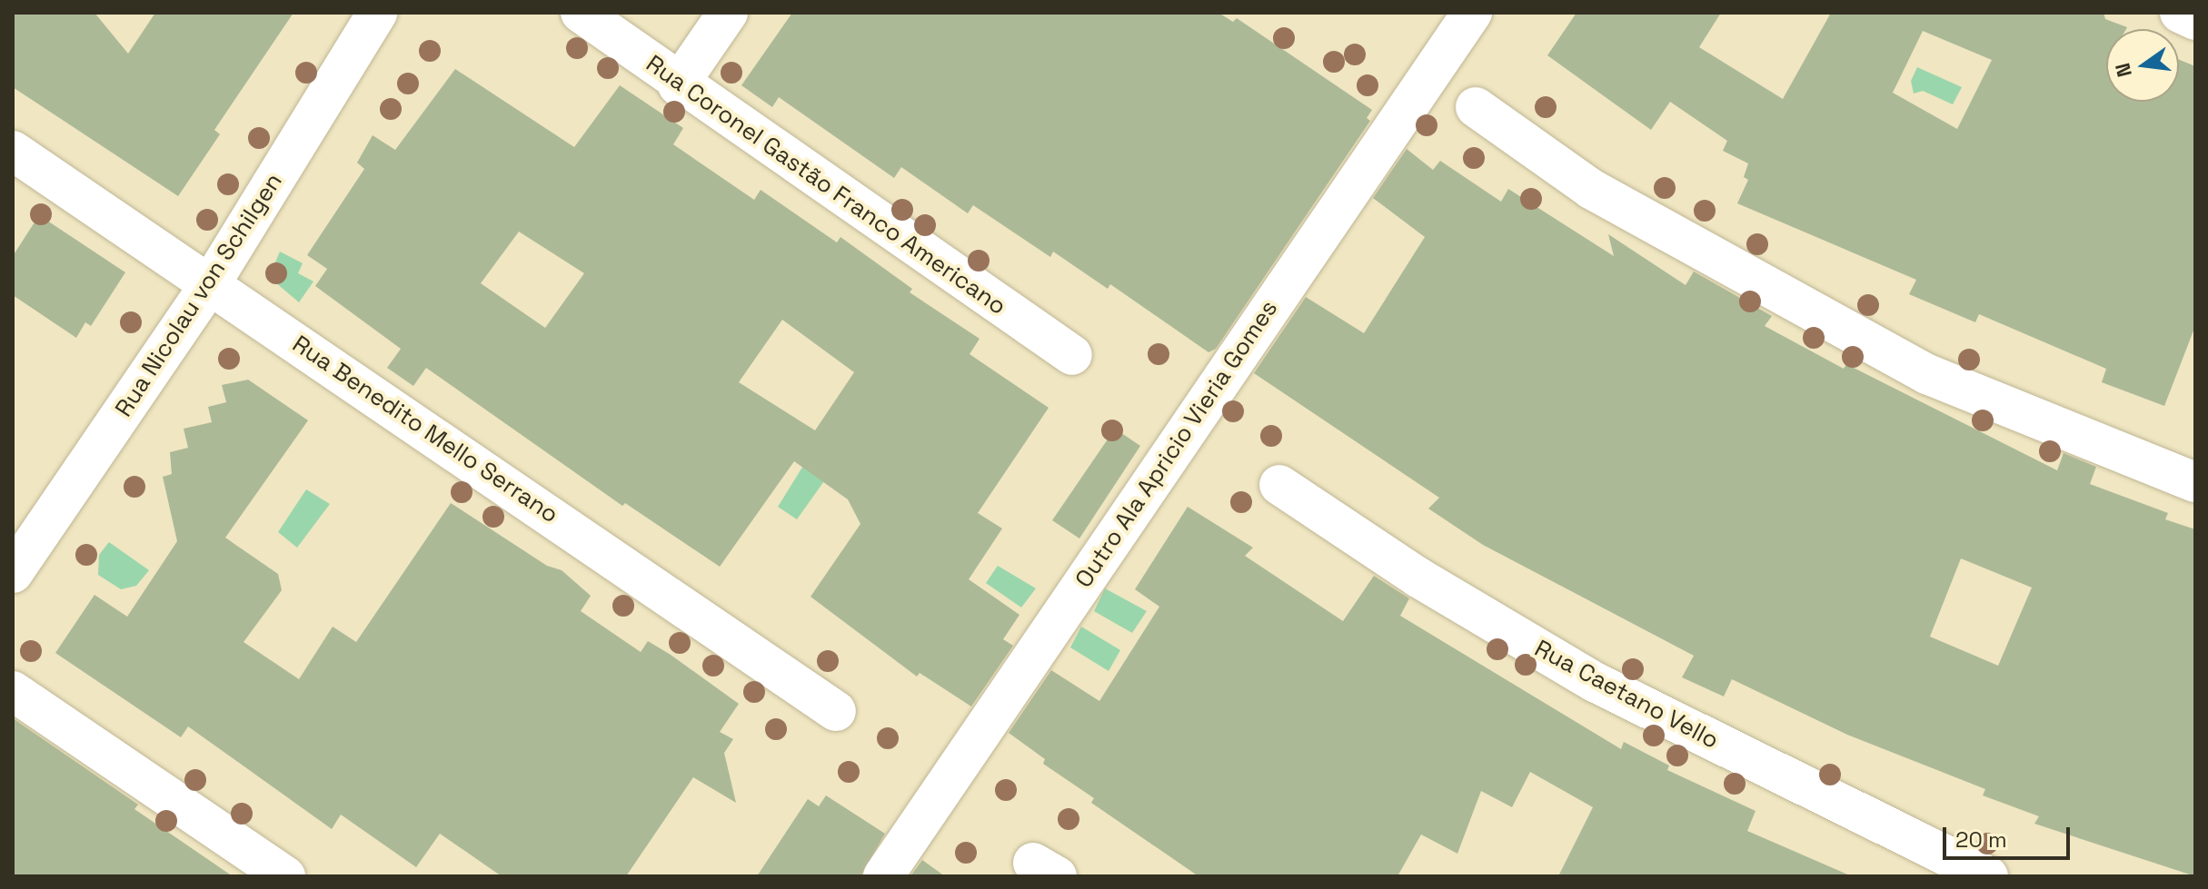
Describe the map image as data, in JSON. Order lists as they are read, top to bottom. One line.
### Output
{"streets":{"street":["Rua Coronel Gastão Franco Americano","Rua Nicolau von Schilgen","Rua Benedito Mello Serrano","Outro Ala Apricio Vieria Gomes","Rua Caetano Vello"]},"crossings":[["Rua Nicolau von Schilgen","Rua Benedito Mello Serrano"]],"scale_bar":"20 m","north":"left"}
